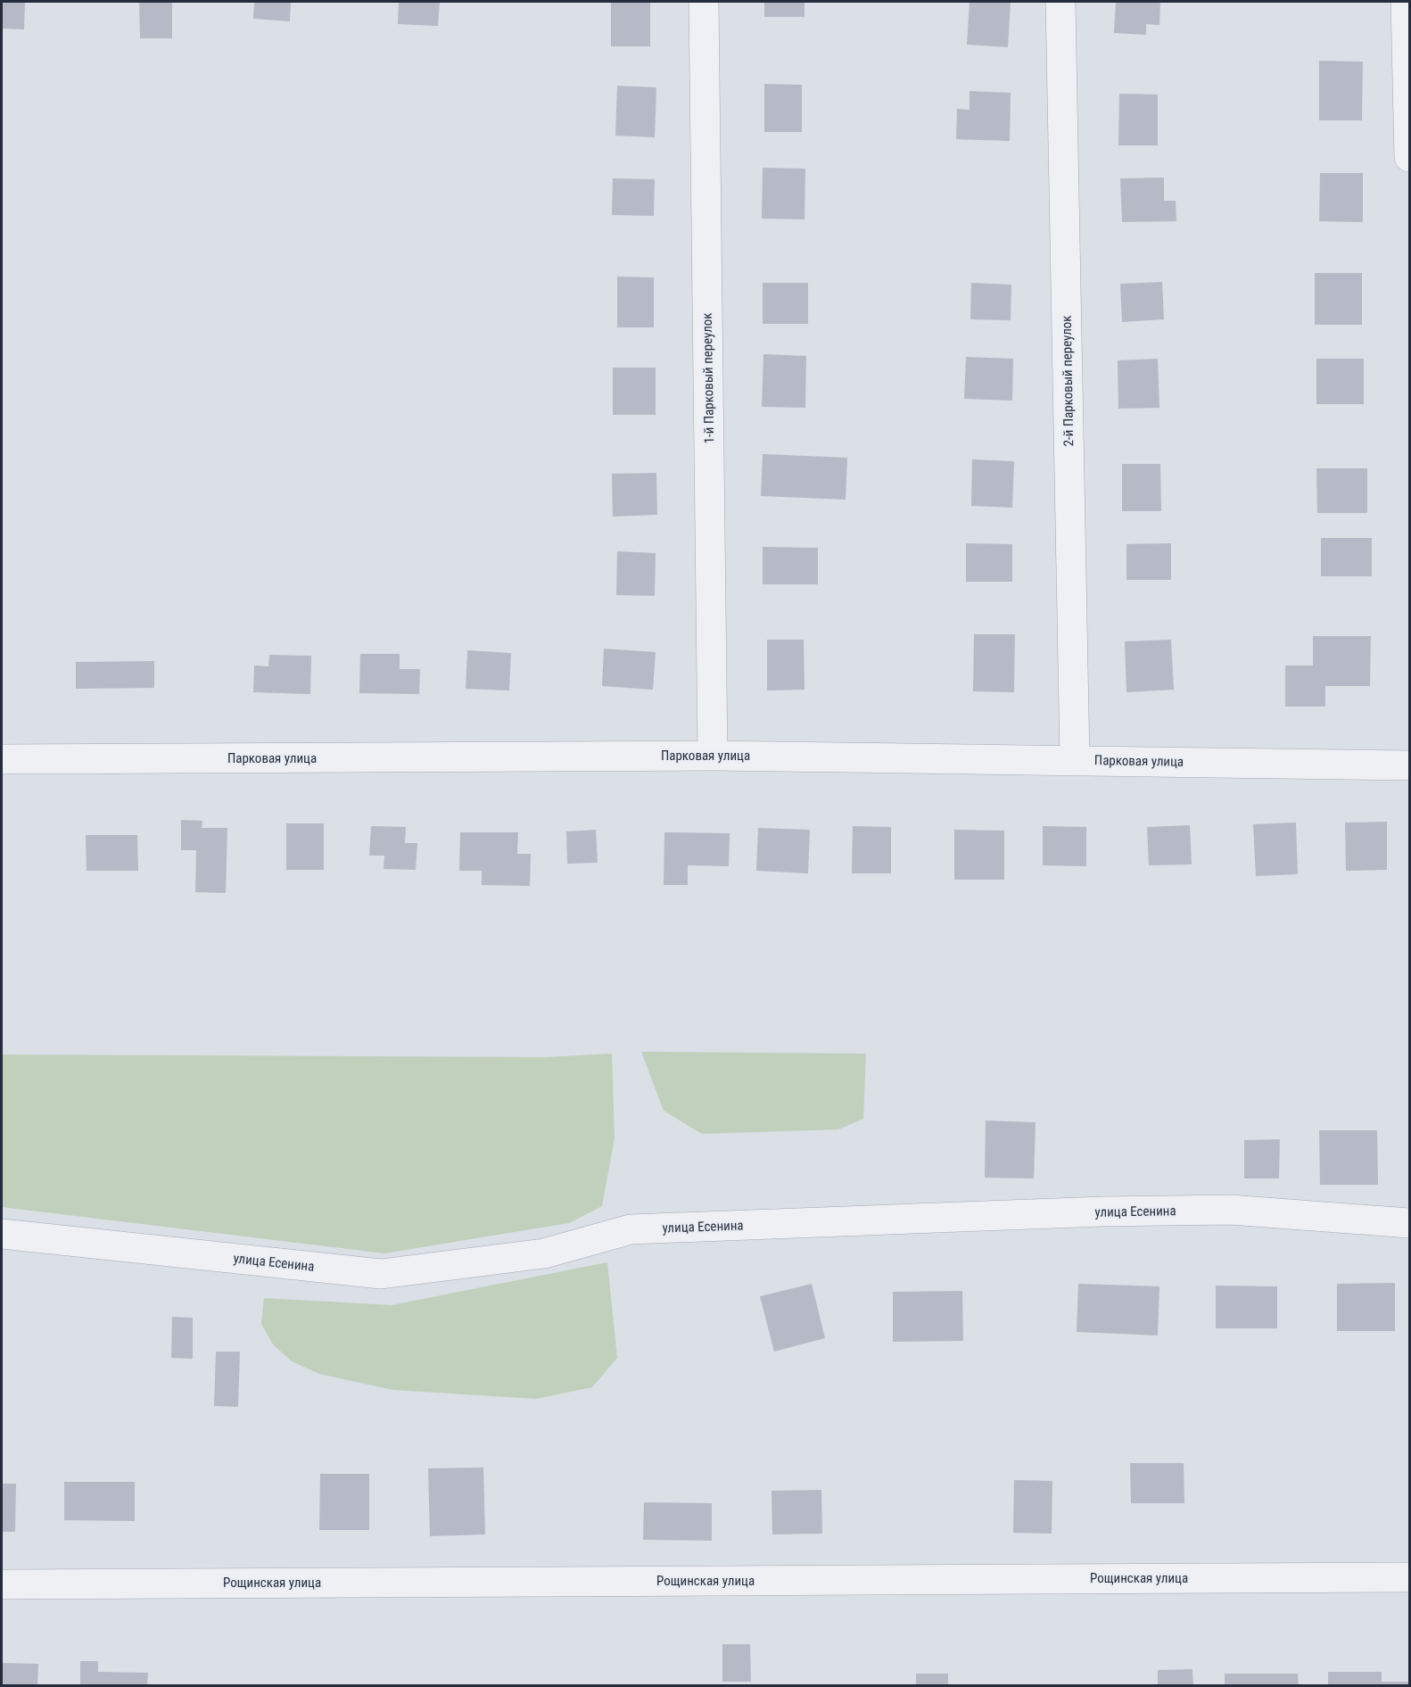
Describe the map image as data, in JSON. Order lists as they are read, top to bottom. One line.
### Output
{"streets":{"street":["1-й Парковый переулок","2-й Парковый переулок","Парковая улица","улица Есенина","Рощинская улица"]},"crossings":[["1-й Парковый переулок","Парковая улица"],["2-й Парковый переулок","Парковая улица"]]}
